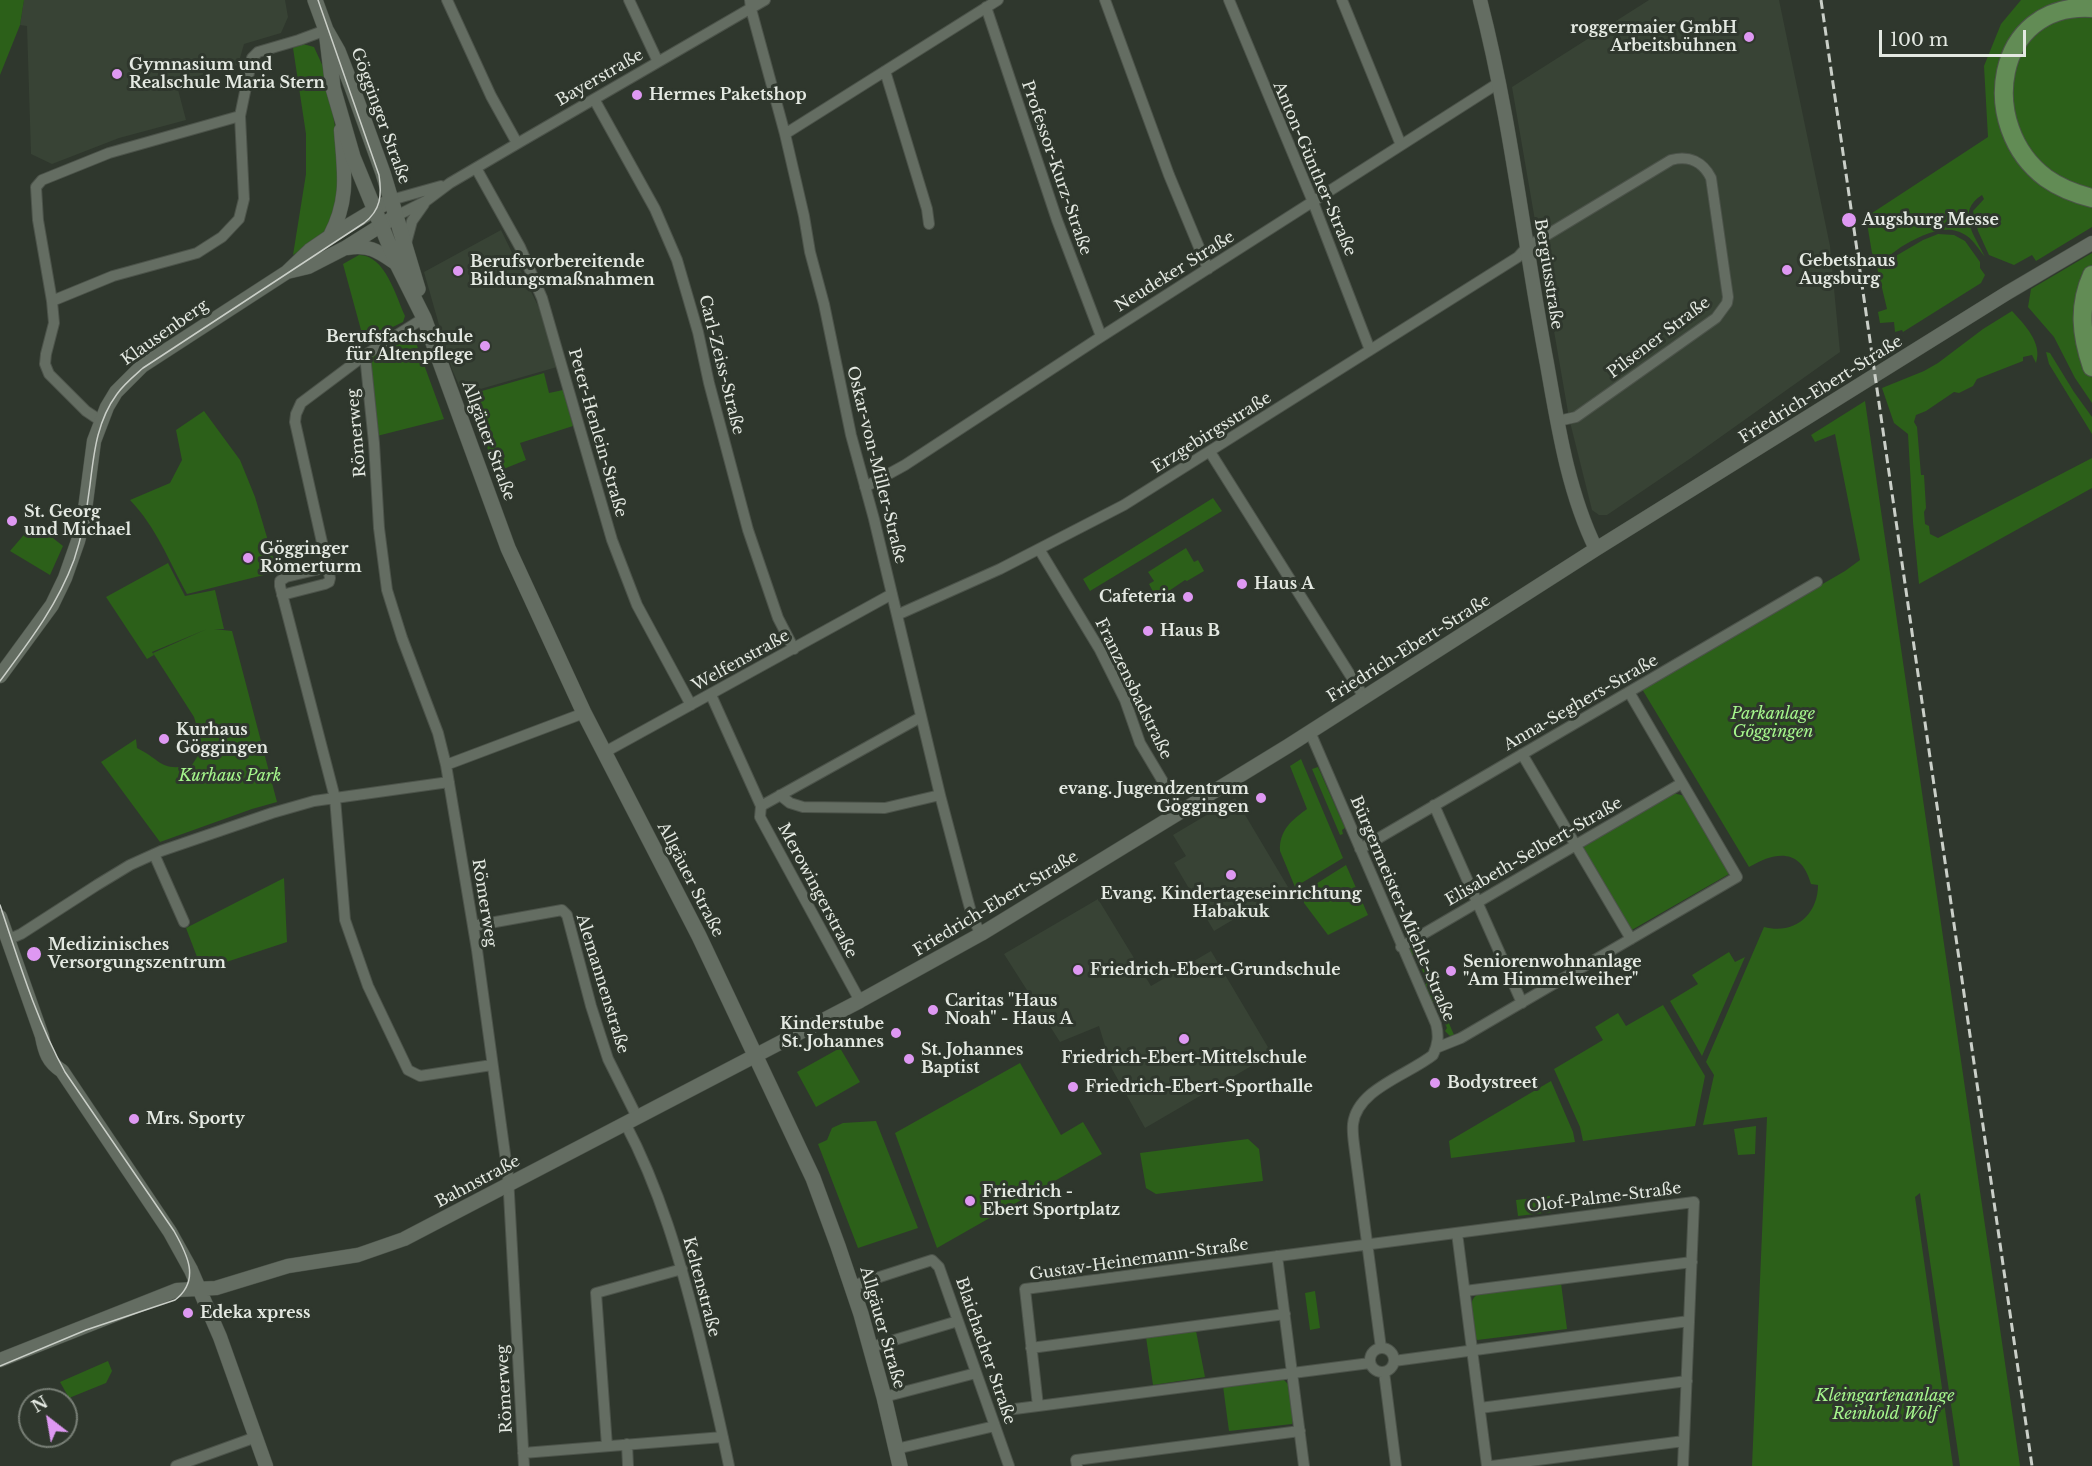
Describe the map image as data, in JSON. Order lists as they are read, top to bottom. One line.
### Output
{"streets":{"main road":["Gögginger Straße","Allgäuer Straße"],"street":["Bayerstraße","Professor-Kurz-Straße","Anton-Günther-Straße","Neudeker Straße","Bergiusstraße","Klausenberg","Pilsener Straße","Carl-Zeiss-Straße","Friedrich-Ebert-Straße","Römerweg","Peter-Henlein-Straße","Erzgebirgsstraße","Oskar-von-Miller-Straße","Welfenstraße","Franzensbadstraße","Anna-Seghers-Straße","Elisabeth-Selbert-Straße","Merowingerstraße","Bürgermeister-Miehle-Straße","Alemannenstraße","Bahnstraße","Olof-Palme-Straße","Gustav-Heinemann-Straße","Keltenstraße","Blaichacher Straße"]},"crossings":[["Bayerstraße","Gögginger Straße"],["Bayerstraße","Klausenberg"],["Bayerstraße","Carl-Zeiss-Straße"],["Bayerstraße","Peter-Henlein-Straße"],["Bayerstraße","Allgäuer Straße"],["Bayerstraße","Oskar-von-Miller-Straße"],["Gögginger Straße","Klausenberg"],["Gögginger Straße","Allgäuer Straße"],["Professor-Kurz-Straße","Neudeker Straße"],["Anton-Günther-Straße","Neudeker Straße"],["Anton-Günther-Straße","Erzgebirgsstraße"],["Neudeker Straße","Bergiusstraße"],["Neudeker Straße","Oskar-von-Miller-Straße"],["Bergiusstraße","Pilsener Straße"],["Bergiusstraße","Friedrich-Ebert-Straße"],["Bergiusstraße","Erzgebirgsstraße"],["Klausenberg","Allgäuer Straße"],["Pilsener Straße","Erzgebirgsstraße"],["Carl-Zeiss-Straße","Welfenstraße"],["Friedrich-Ebert-Straße","Allgäuer Straße"],["Friedrich-Ebert-Straße","Oskar-von-Miller-Straße"],["Friedrich-Ebert-Straße","Franzensbadstraße"],["Friedrich-Ebert-Straße","Merowingerstraße"],["Friedrich-Ebert-Straße","Bürgermeister-Miehle-Straße"],["Friedrich-Ebert-Straße","Bahnstraße"],["Römerweg","Alemannenstraße"],["Römerweg","Bahnstraße"],["Peter-Henlein-Straße","Welfenstraße"],["Erzgebirgsstraße","Oskar-von-Miller-Straße"],["Erzgebirgsstraße","Franzensbadstraße"],["Allgäuer Straße","Welfenstraße"],["Allgäuer Straße","Bahnstraße"],["Allgäuer Straße","Blaichacher Straße"],["Oskar-von-Miller-Straße","Welfenstraße"],["Welfenstraße","Merowingerstraße"],["Anna-Seghers-Straße","Bürgermeister-Miehle-Straße"],["Elisabeth-Selbert-Straße","Bürgermeister-Miehle-Straße"],["Bürgermeister-Miehle-Straße","Olof-Palme-Straße"],["Bürgermeister-Miehle-Straße","Gustav-Heinemann-Straße"],["Alemannenstraße","Bahnstraße"],["Alemannenstraße","Keltenstraße"],["Bahnstraße","Keltenstraße"],["Olof-Palme-Straße","Gustav-Heinemann-Straße"]],"parks":["Parkanlage Göggingen","Kurhaus Park","Kleingartenanlage Reinhold Wolf"],"places":["roggermaier GmbH Arbeitsbühnen","Gymnasium und Realschule Maria Stern","Hermes Paketshop","Augsburg Messe","Gebetshaus Augsburg","Berufsvorbereitende Bildungsmaßnahmen","Berufsfachschule für Altenpflege","St. Georg und Michael","Gögginger Römerturm","Haus A","Cafeteria","Haus B","Kurhaus Göggingen","evang. Jugendzentrum Göggingen","Evang. Kindertageseinrichtung Habakuk","Medizinisches Versorgungszentrum","Friedrich-Ebert-Grundschule","Seniorenwohnanlage \"Am Himmelweiher\"","Caritas \"Haus Noah\" - Haus A","Kinderstube St. Johannes","Friedrich-Ebert-Mittelschule","St. Johannes Baptist","Bodystreet","Friedrich-Ebert-Sporthalle","Mrs. Sporty","Friedrich - Ebert Sportplatz","Edeka xpress"],"scale_bar":"100 m","north":"top left"}
